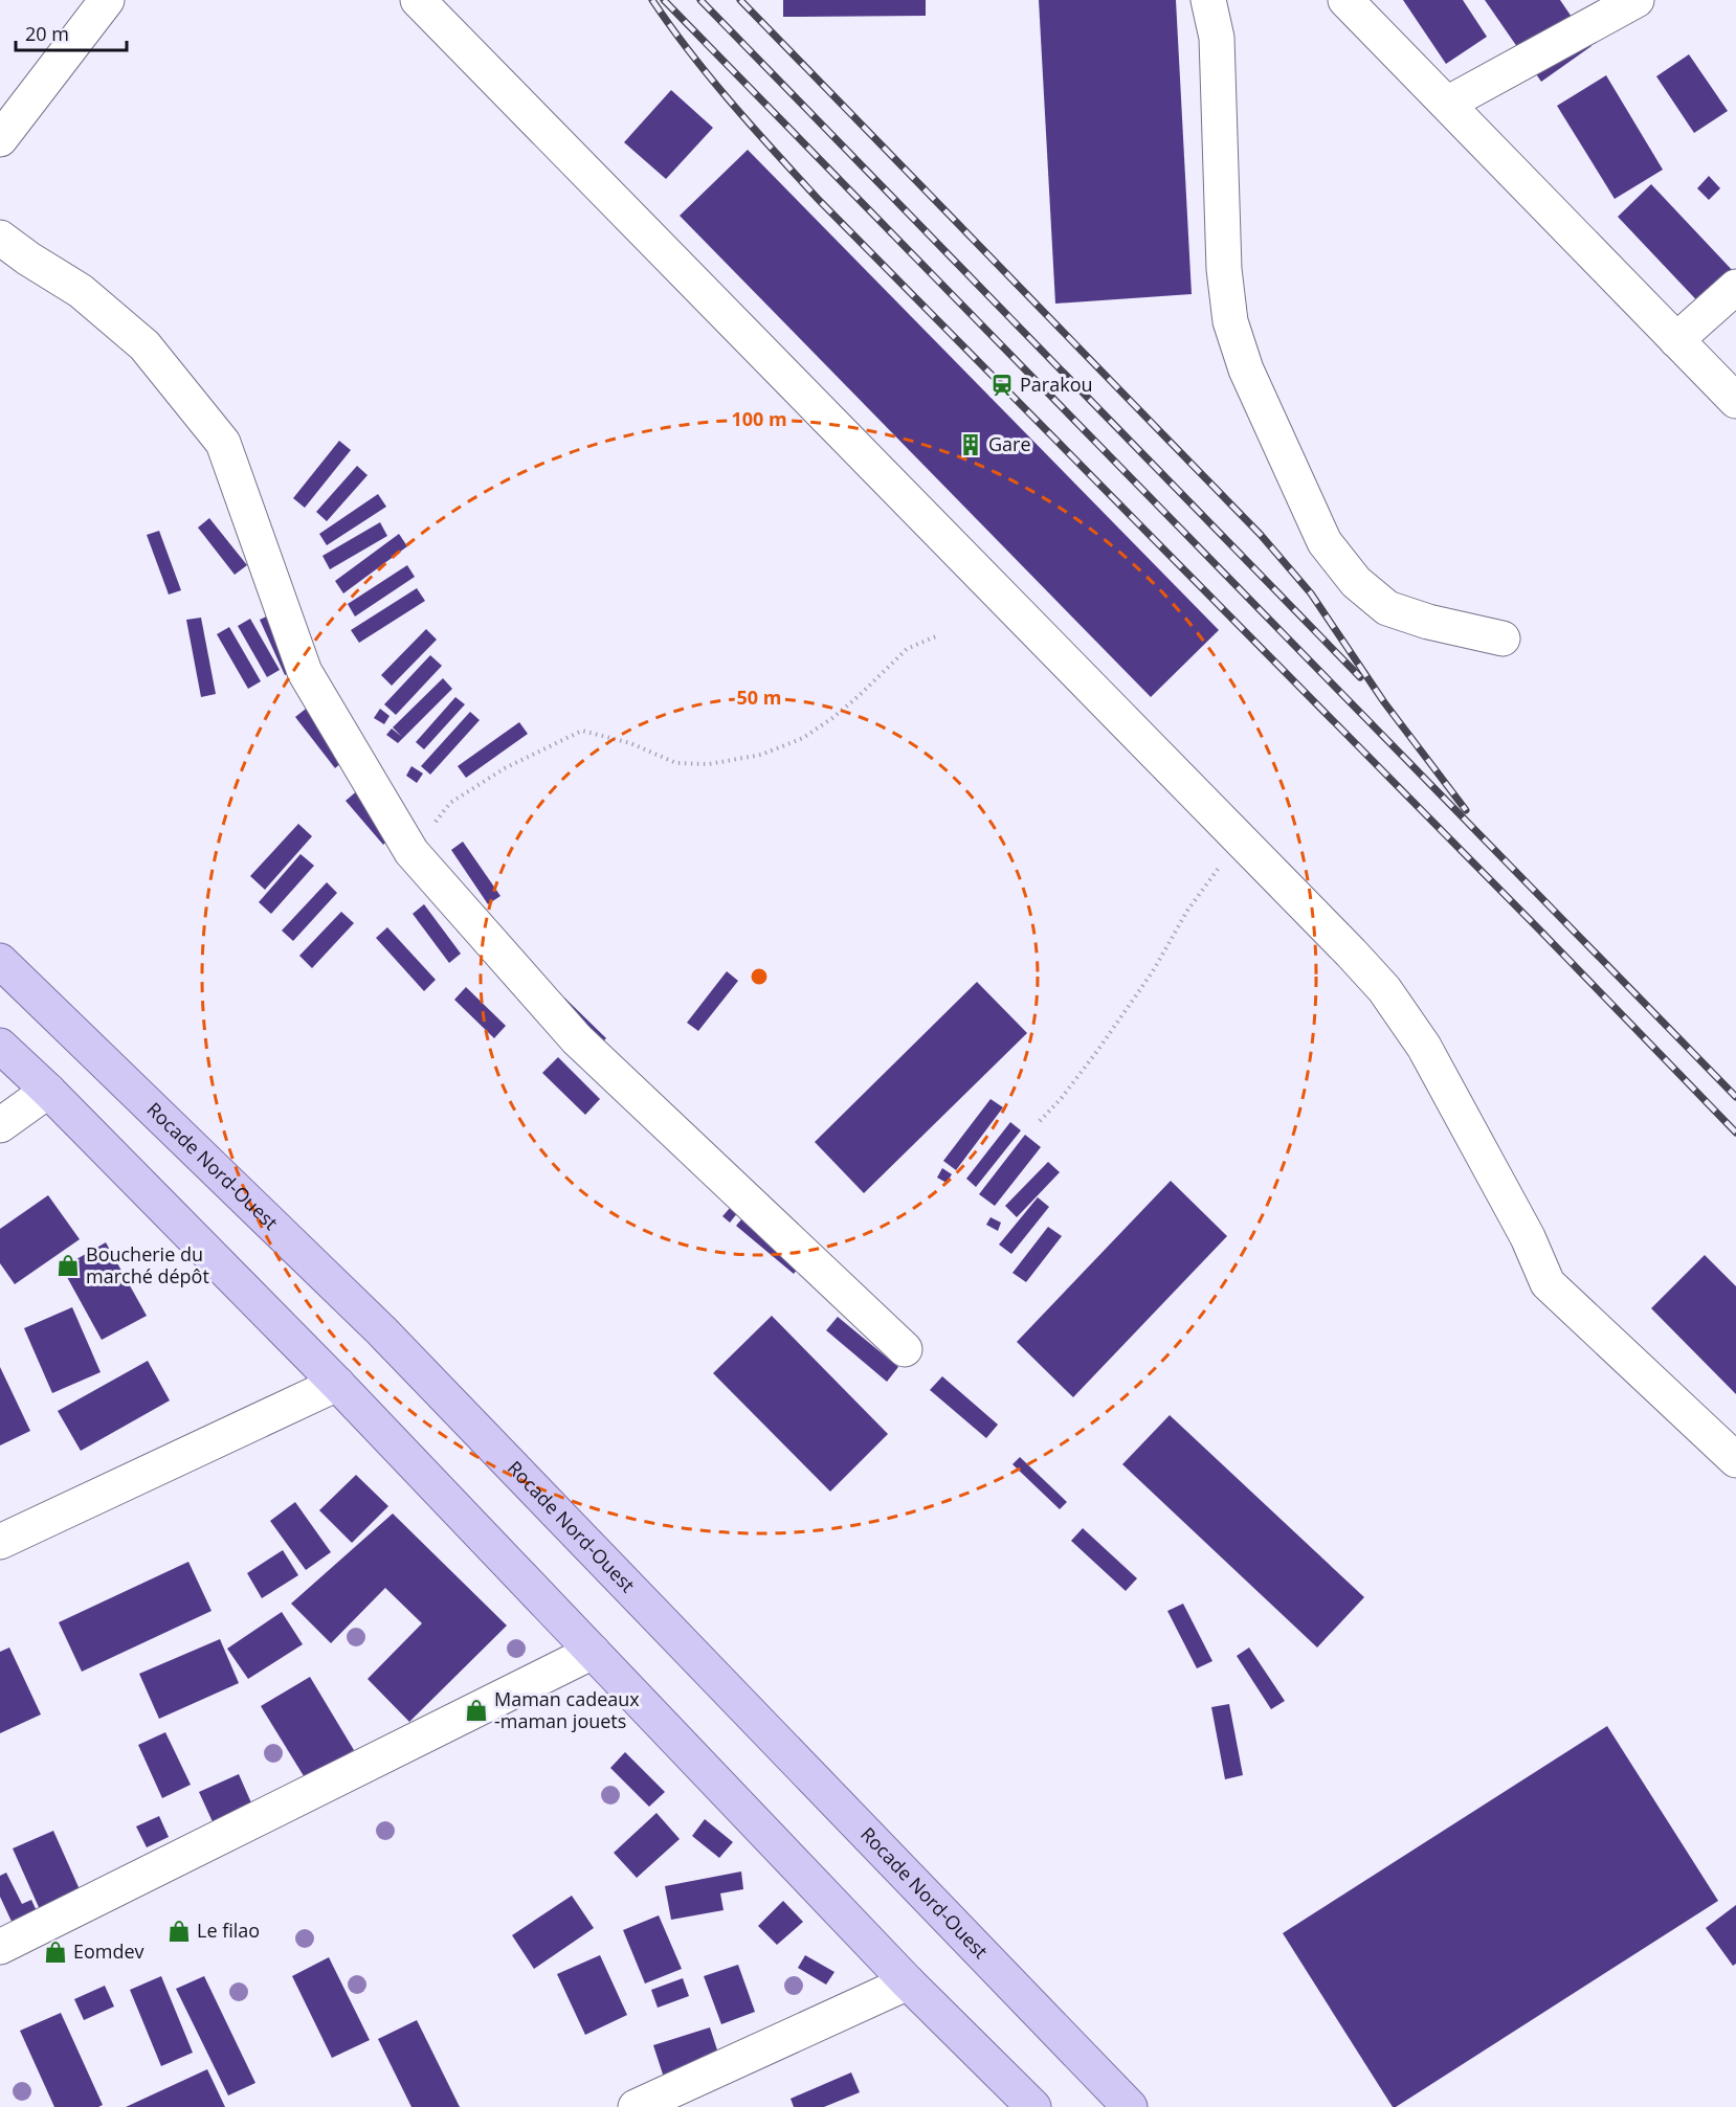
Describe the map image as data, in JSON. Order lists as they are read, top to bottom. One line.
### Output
{"streets":{"main road":["Rocade Nord-Ouest"]},"places":{"station":["Parakou"],"building":["Gare"],"shop":["Boucherie du marché dépôt","Maman cadeaux -maman jouets","Le filao","Eomdev"]},"scale_bar":"20 m","rings":["100 m","50 m"]}
